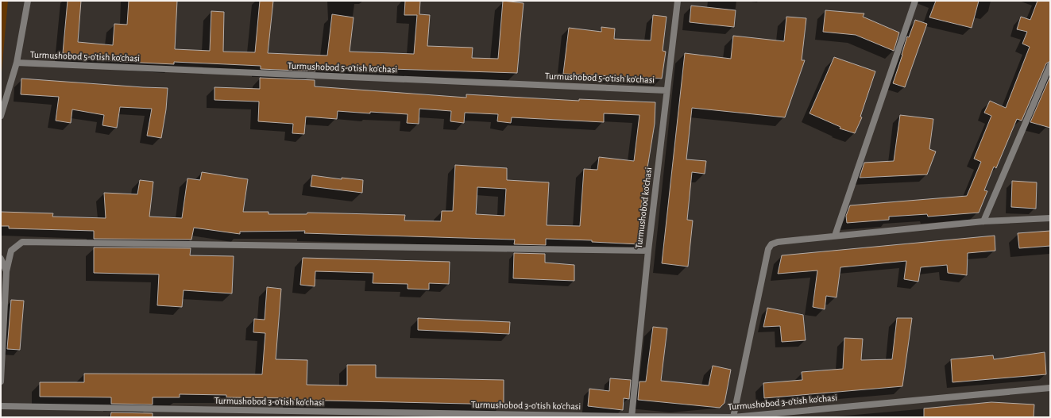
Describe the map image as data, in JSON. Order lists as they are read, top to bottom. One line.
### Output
{"streets":{"street":["Turmushobod 5-o'tish ko'chasi","Turmushobod ko'chasi","Turmushobod 3-o'tish ko'chasi"]},"crossings":[["Turmushobod 5-o'tish ko'chasi","Turmushobod ko'chasi"],["Turmushobod ko'chasi","Turmushobod 3-o'tish ko'chasi"]]}
